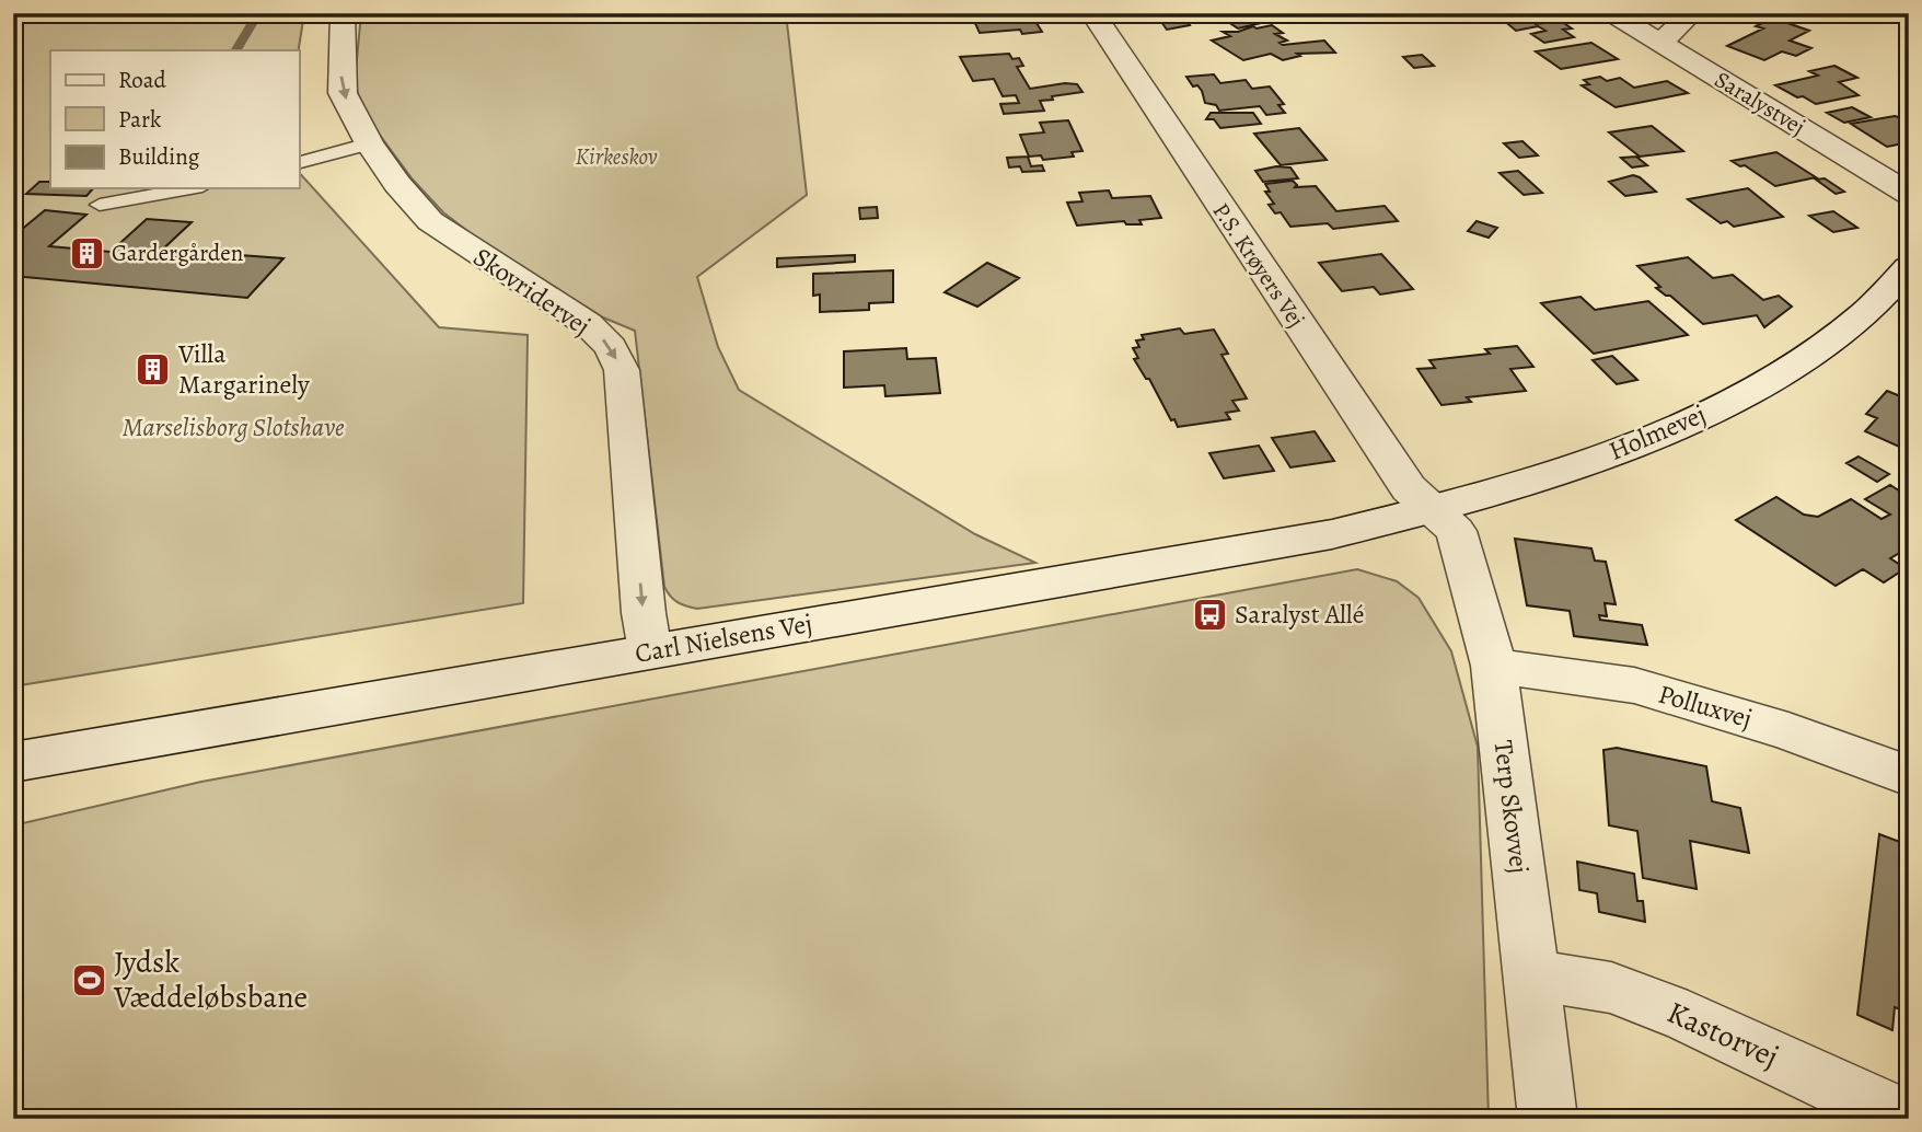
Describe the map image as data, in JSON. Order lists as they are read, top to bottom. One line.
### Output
{"streets":{"street":["Saralystvej","P.S. Krøyers Vej","Skovridervej","Holmevej","Carl Nielsens Vej","Polluxvej","Terp Skovvej","Kastorvej"]},"crossings":[["P.S. Krøyers Vej","Holmevej"],["P.S. Krøyers Vej","Carl Nielsens Vej"],["P.S. Krøyers Vej","Terp Skovvej"],["Skovridervej","Carl Nielsens Vej"],["Holmevej","Carl Nielsens Vej"],["Holmevej","Terp Skovvej"],["Carl Nielsens Vej","Terp Skovvej"],["Polluxvej","Terp Skovvej"],["Terp Skovvej","Kastorvej"]],"one_way":["Skovridervej"],"parks":["Kirkeskov","Marselisborg Slotshave"],"places":{"building":["Gardergården","Villa Margarinely"],"bus stop":["Saralyst Allé"],"sports":["Jydsk Væddeløbsbane"]},"legend":["Road","Park","Building"]}
